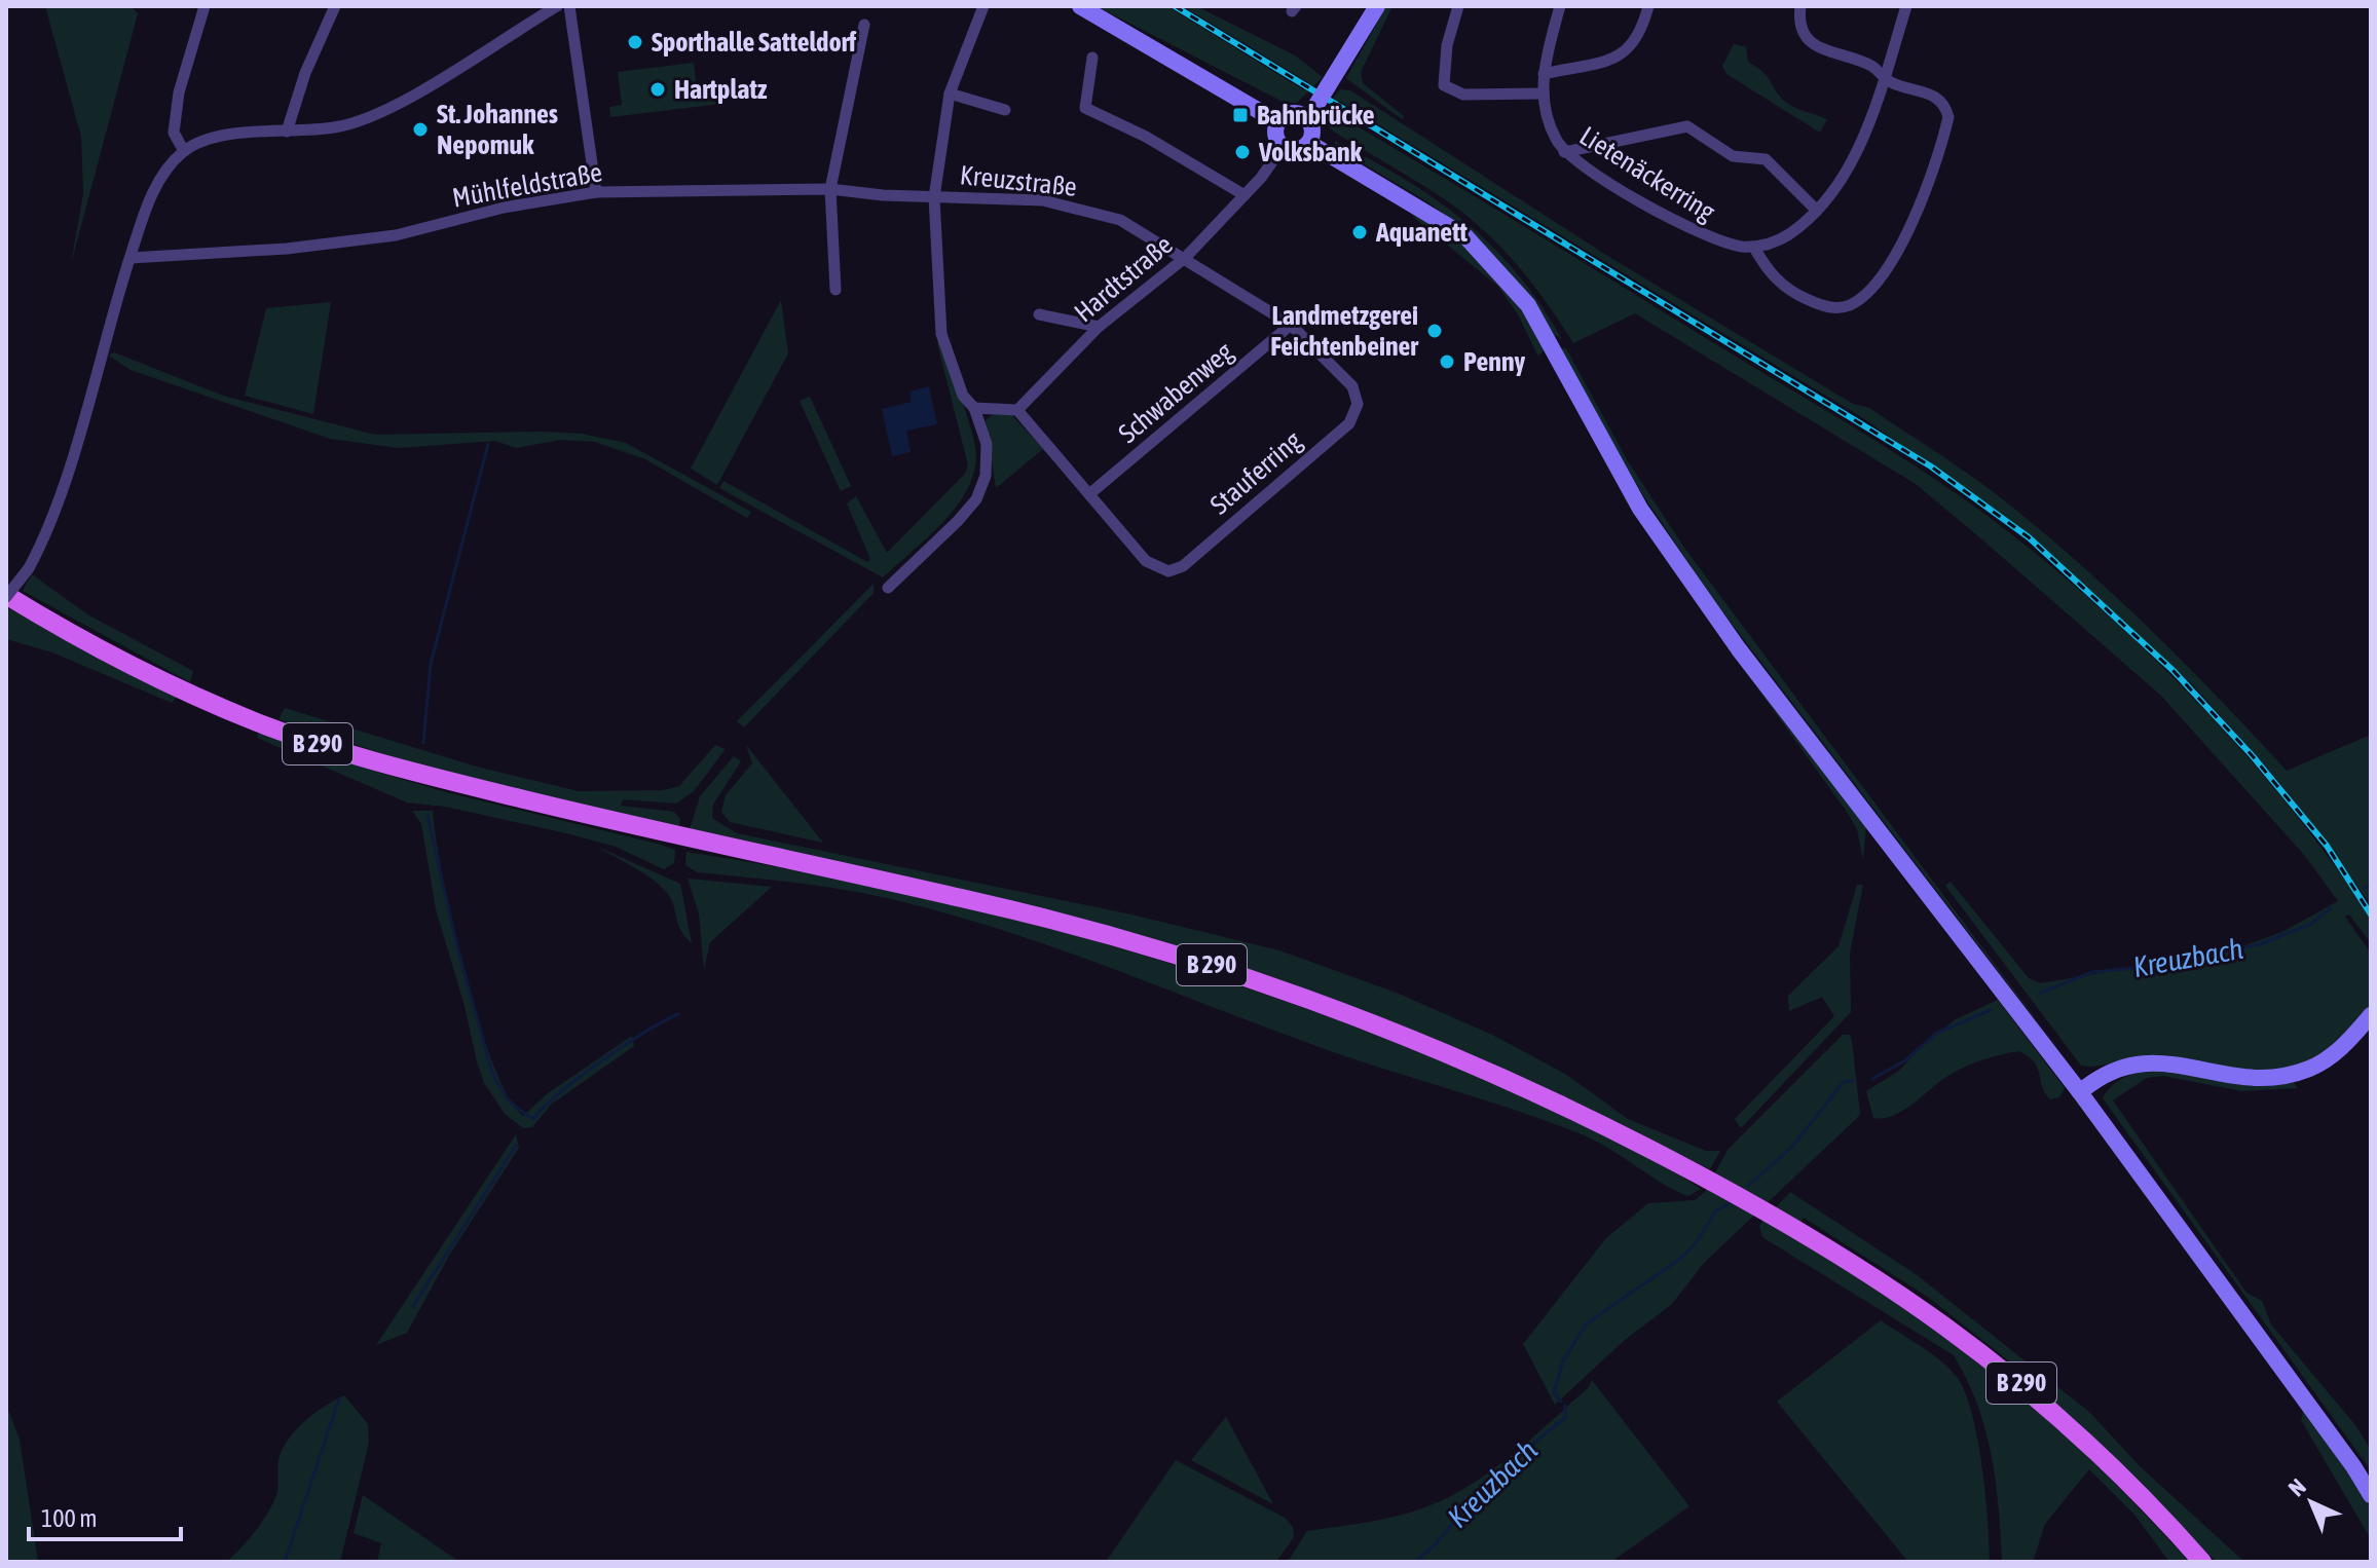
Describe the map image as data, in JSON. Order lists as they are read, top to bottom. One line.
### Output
{"streets":{"main road":["B 290"],"street":["Lietenäckerring","Kreuzstraße","Mühlfeldstraße","Hardtstraße","Schwabenweg","Stauferring"]},"crossings":[["Kreuzstraße","Mühlfeldstraße"],["Kreuzstraße","Hardtstraße"],["Kreuzstraße","Stauferring"],["Hardtstraße","Stauferring"],["Schwabenweg","Stauferring"]],"water":["Kreuzbach"],"places":{"other":["Sporthalle Satteldorf","Hartplatz","St. Johannes Nepomuk","Volksbank","Aquanett","Landmetzgerei Feichtenbeiner","Penny"],"transit":["Bahnbrücke"]},"scale_bar":"100 m","north":"top left"}
